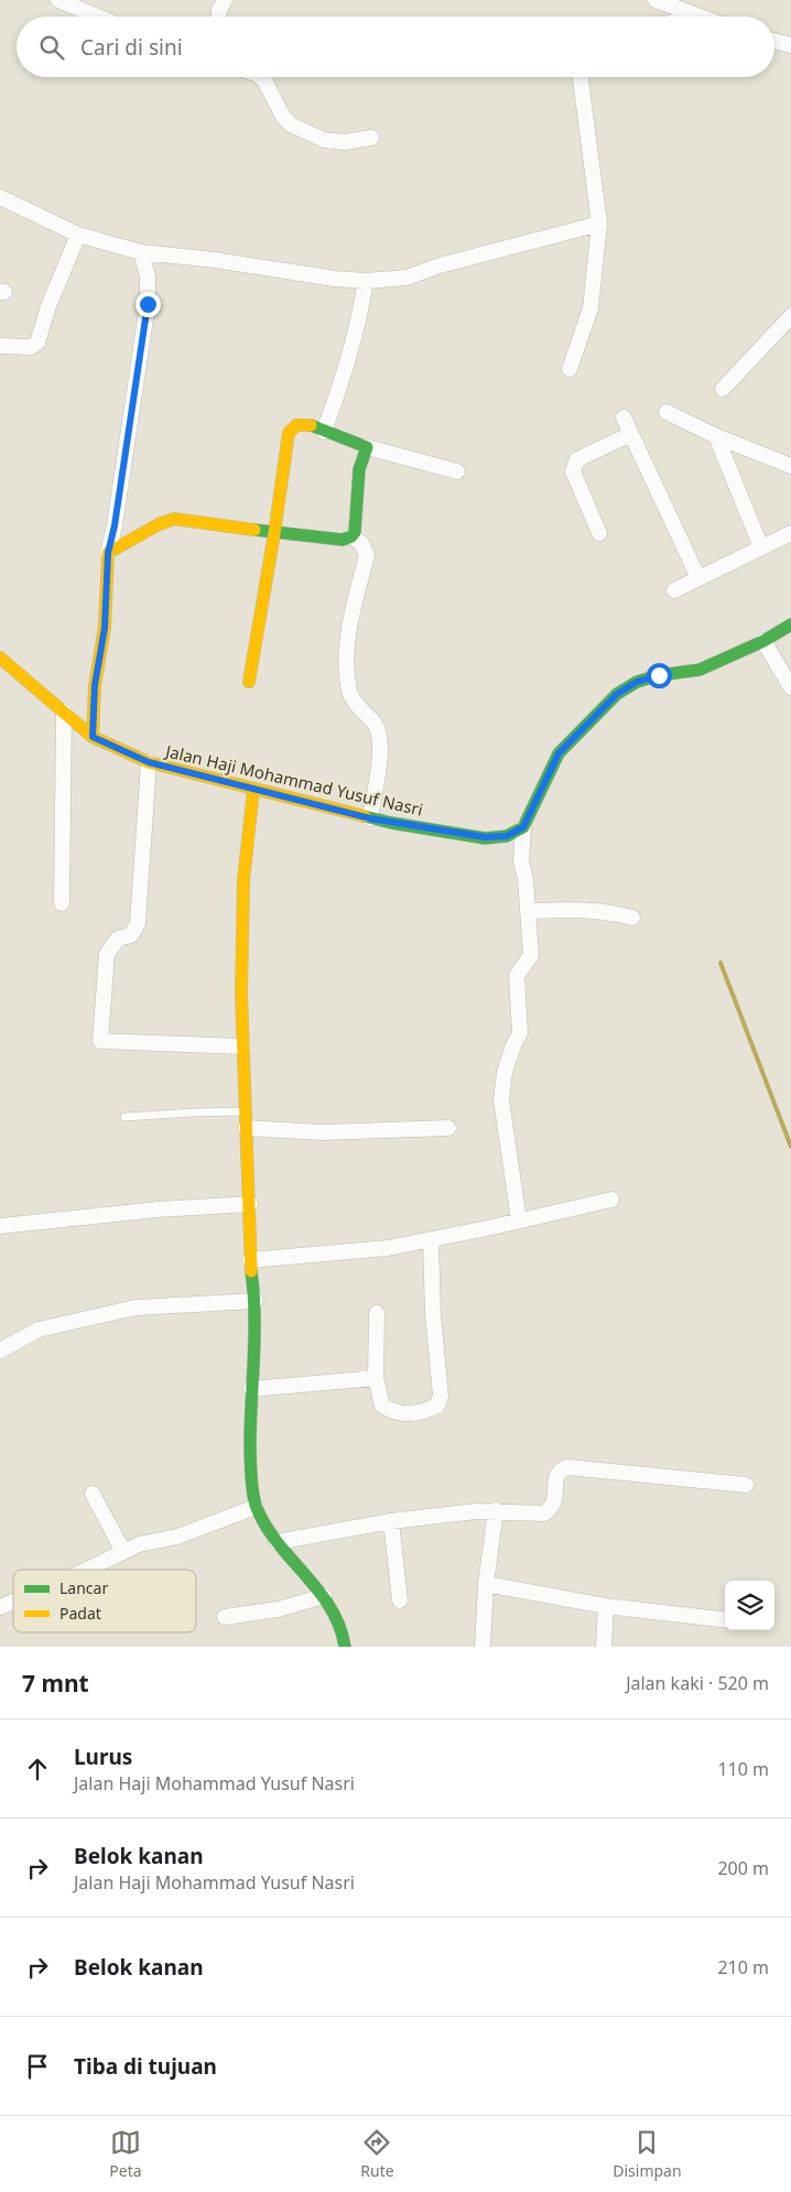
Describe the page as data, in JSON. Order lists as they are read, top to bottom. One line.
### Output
{"streets":{"street":["Jalan Haji Mohammad Yusuf Nasri"]},"legend":["Lancar","Padat"],"page":{"search":"Cari di sini","heading":["7 mnt","Jalan kaki · 520 m"],"list":[["Lurus","Jalan Haji Mohammad Yusuf Nasri","110 m"],["Belok kanan","Jalan Haji Mohammad Yusuf Nasri","200 m"],["Belok kanan","210 m"],"Tiba di tujuan"],"nav":["Peta","Rute","Disimpan"]}}
